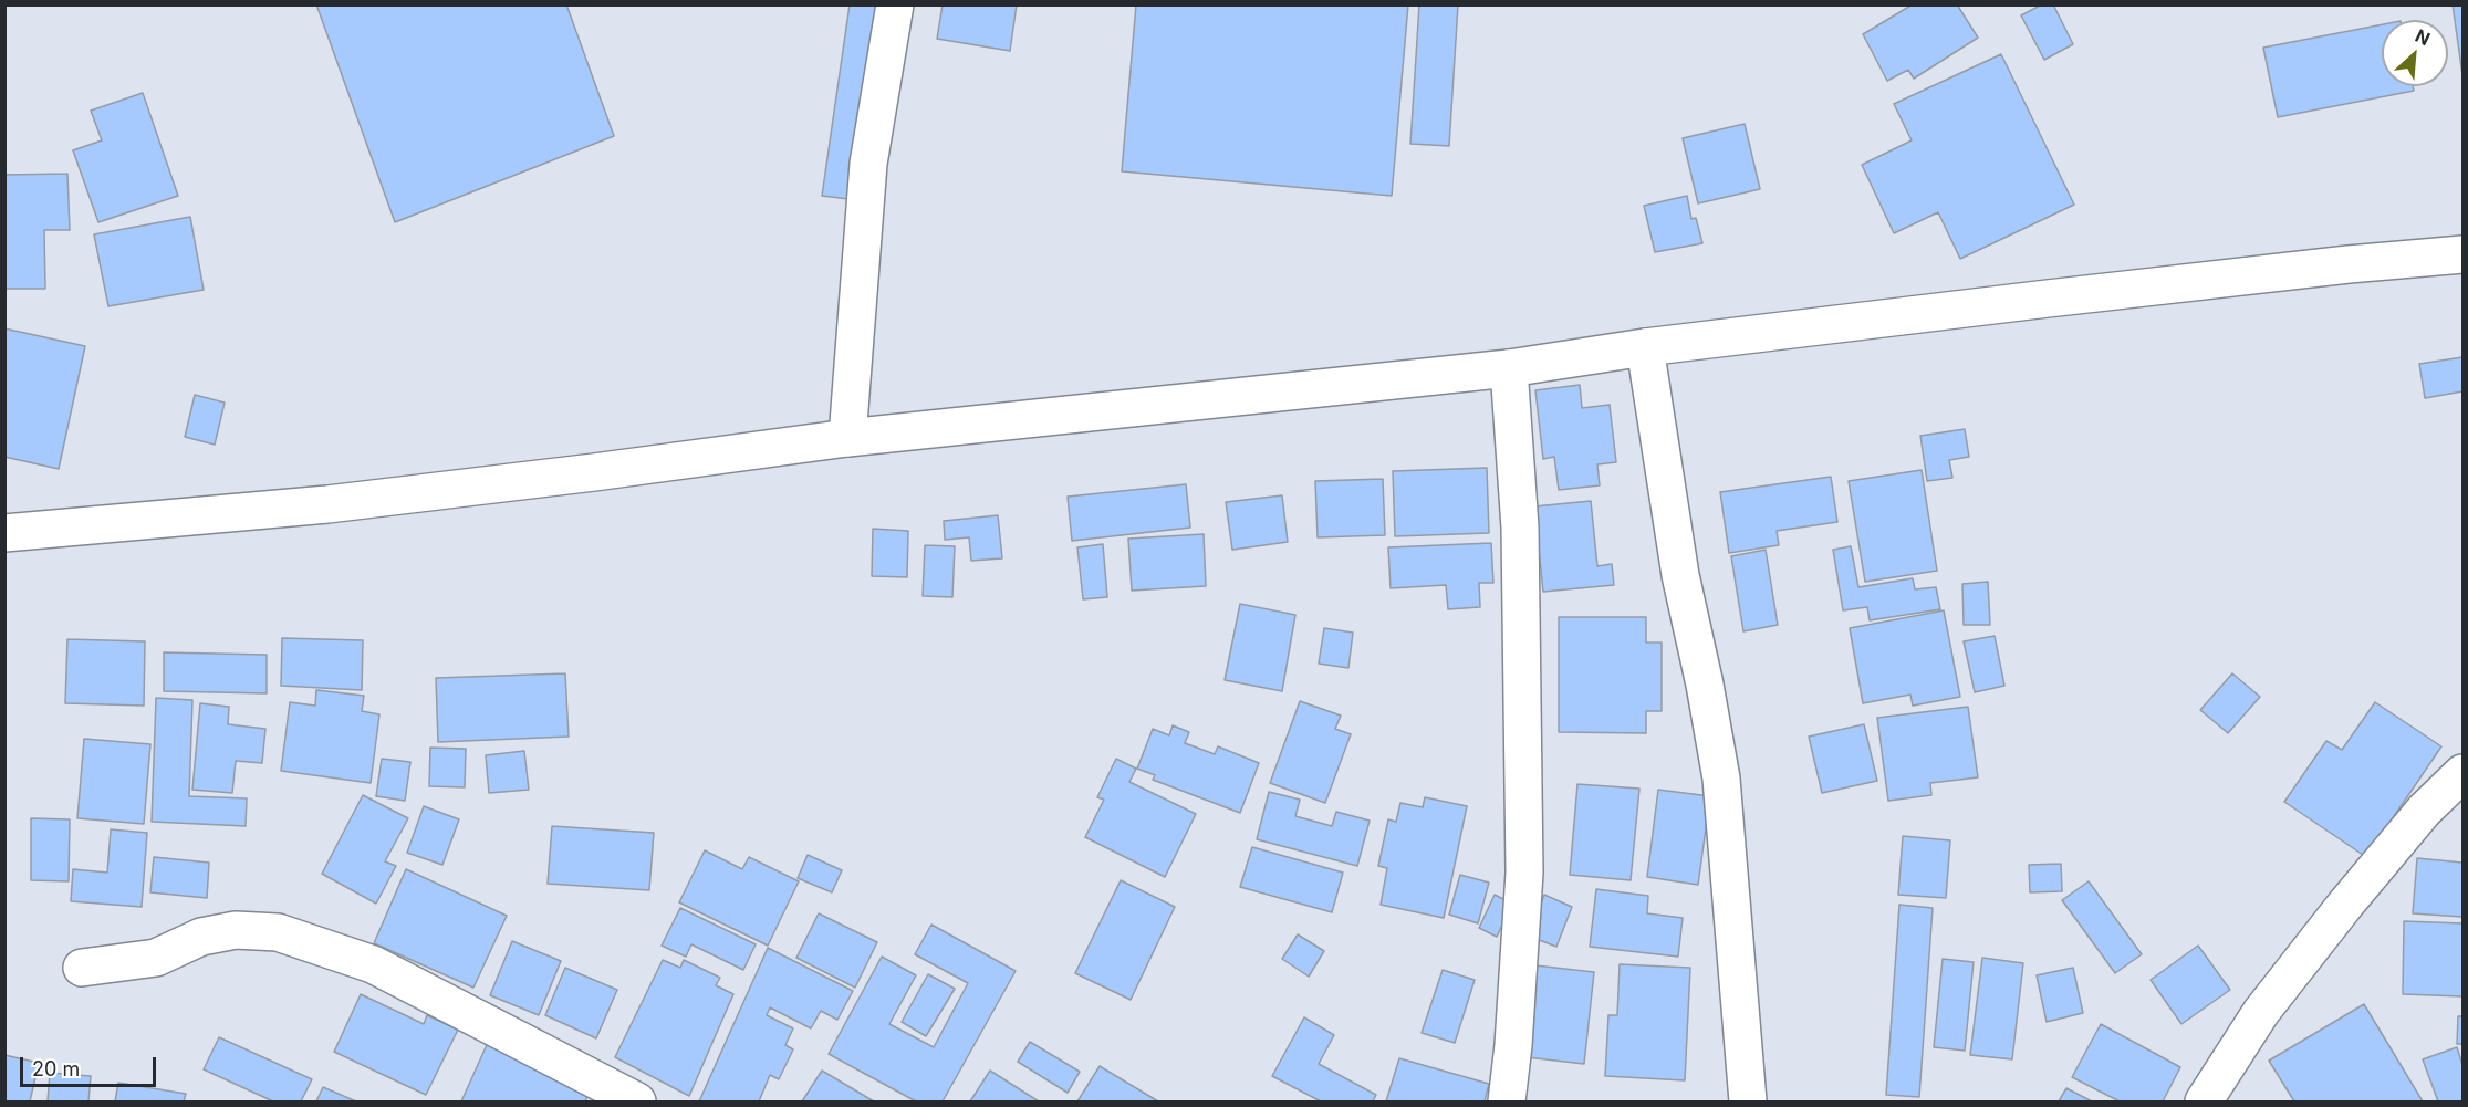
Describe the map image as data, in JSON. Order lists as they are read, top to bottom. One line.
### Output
{"scale_bar":"20 m","north":"top right"}
